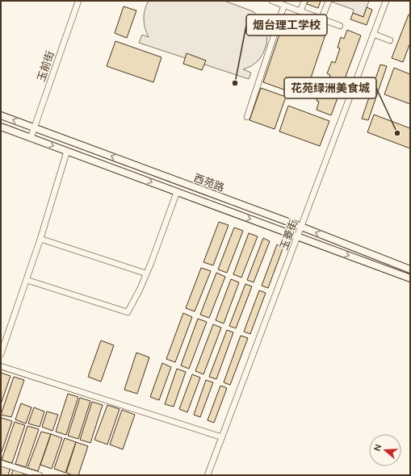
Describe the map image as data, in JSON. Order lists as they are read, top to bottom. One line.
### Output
{"streets":{"main road":["西苑路"],"street":["玉前街","玉菱街"]},"crossings":[["玉前街","西苑路"],["西苑路","玉菱街"]],"places":["烟台理工学校","花苑绿洲美食城"],"north":"left"}
